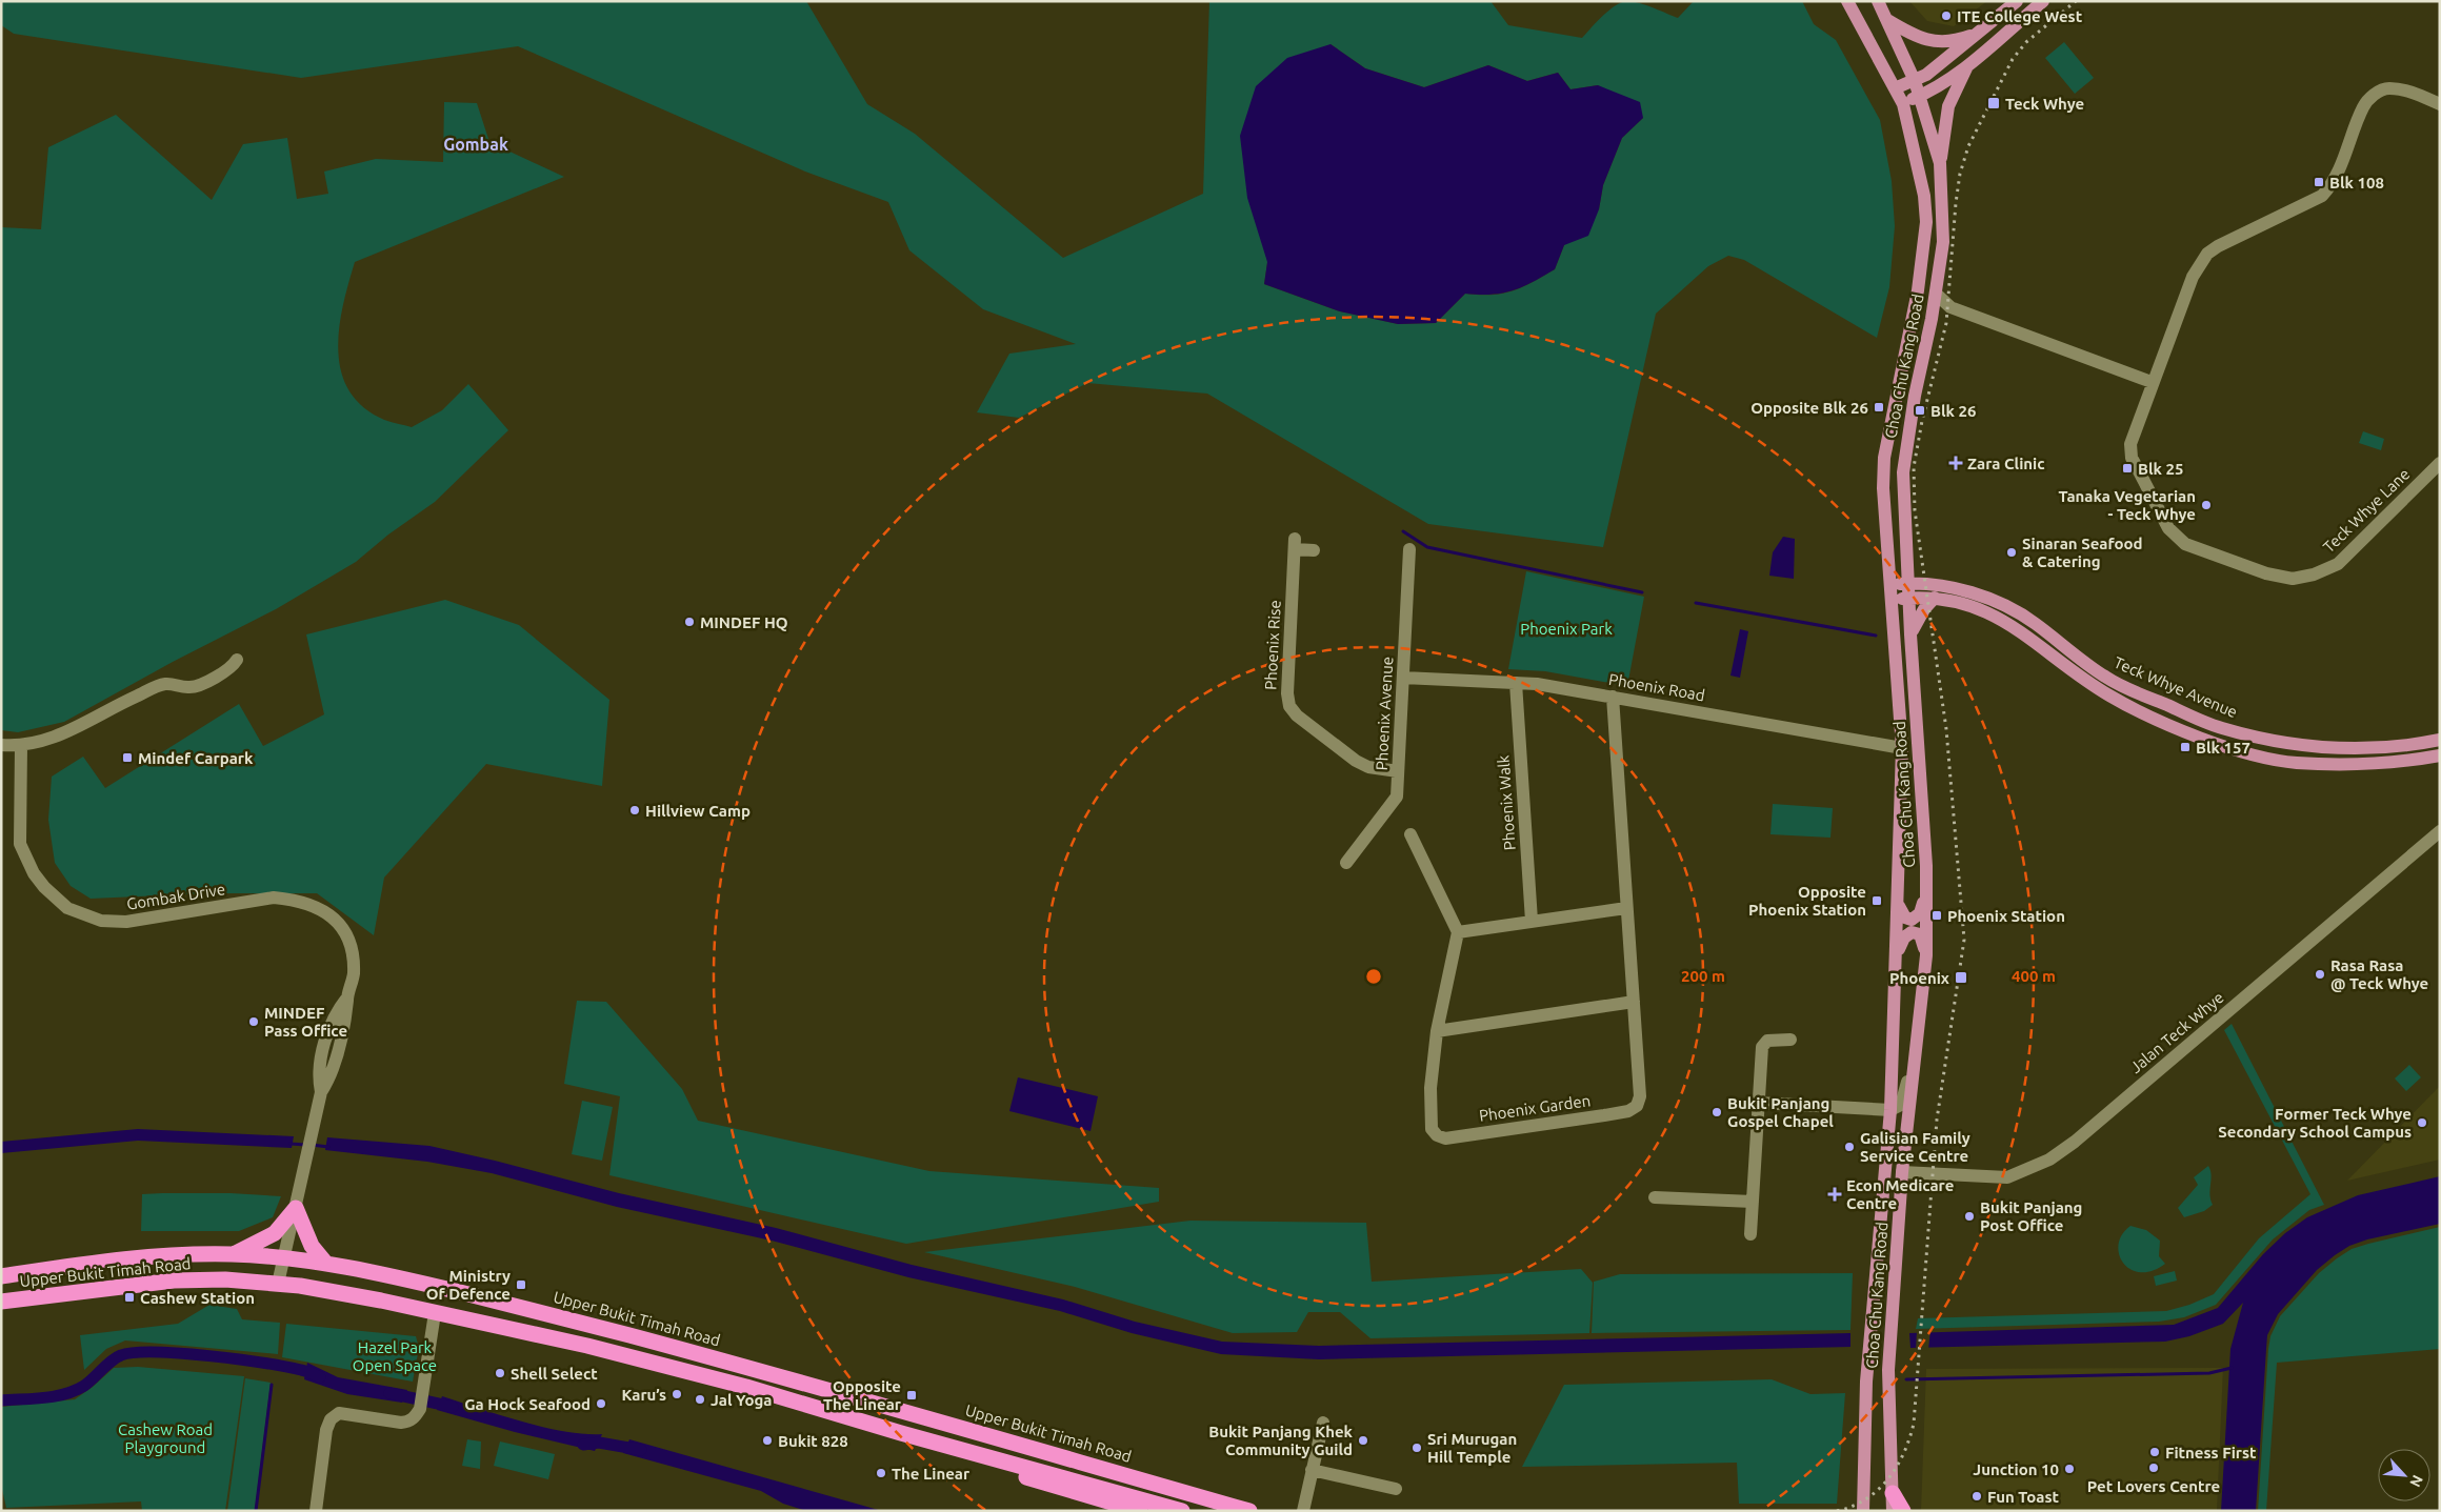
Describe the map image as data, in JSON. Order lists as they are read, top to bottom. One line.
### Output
{"streets":{"highway":["Upper Bukit Timah Road"],"main road":["Choa Chu Kang Road","Teck Whye Avenue"],"street":["Teck Whye Lane","Phoenix Rise","Phoenix Road","Phoenix Avenue","Phoenix Walk","Gombak Drive","Jalan Teck Whye","Phoenix Garden"]},"crossings":[["Choa Chu Kang Road","Phoenix Road"],["Choa Chu Kang Road","Teck Whye Avenue"],["Choa Chu Kang Road","Jalan Teck Whye"],["Phoenix Rise","Phoenix Avenue"],["Phoenix Road","Phoenix Avenue"],["Phoenix Road","Phoenix Walk"],["Phoenix Road","Phoenix Garden"],["Gombak Drive","Upper Bukit Timah Road"]],"districts":["Gombak"],"parks":["Phoenix Park","Hazel Park Open Space","Cashew Road Playground"],"places":{"other":["ITE College West","Tanaka Vegetarian - Teck Whye","Sinaran Seafood & Catering","MINDEF HQ","Hillview Camp","Rasa Rasa @ Teck Whye","MINDEF Pass Office","Bukit Panjang Gospel Chapel","Former Teck Whye Secondary School Campus","Galisian Family Service Centre","Bukit Panjang Post Office","Shell Select","Karu’s","Jal Yoga","Ga Hock Seafood","Bukit 828","Bukit Panjang Khek Community Guild","Sri Murugan Hill Temple","Fitness First","Pet Lovers Centre","Junction 10","The Linear","Fun Toast"],"transit":["Teck Whye","Blk 108","Opposite Blk 26","Blk 26","Blk 25","Blk 157","Mindef Carpark","Opposite Phoenix Station","Phoenix Station","Phoenix","Ministry Of Defence","Cashew Station","Opposite The Linear"],"health":["Zara Clinic","Econ Medicare Centre"]},"north":"bottom right","rings":["200 m","400 m"]}
